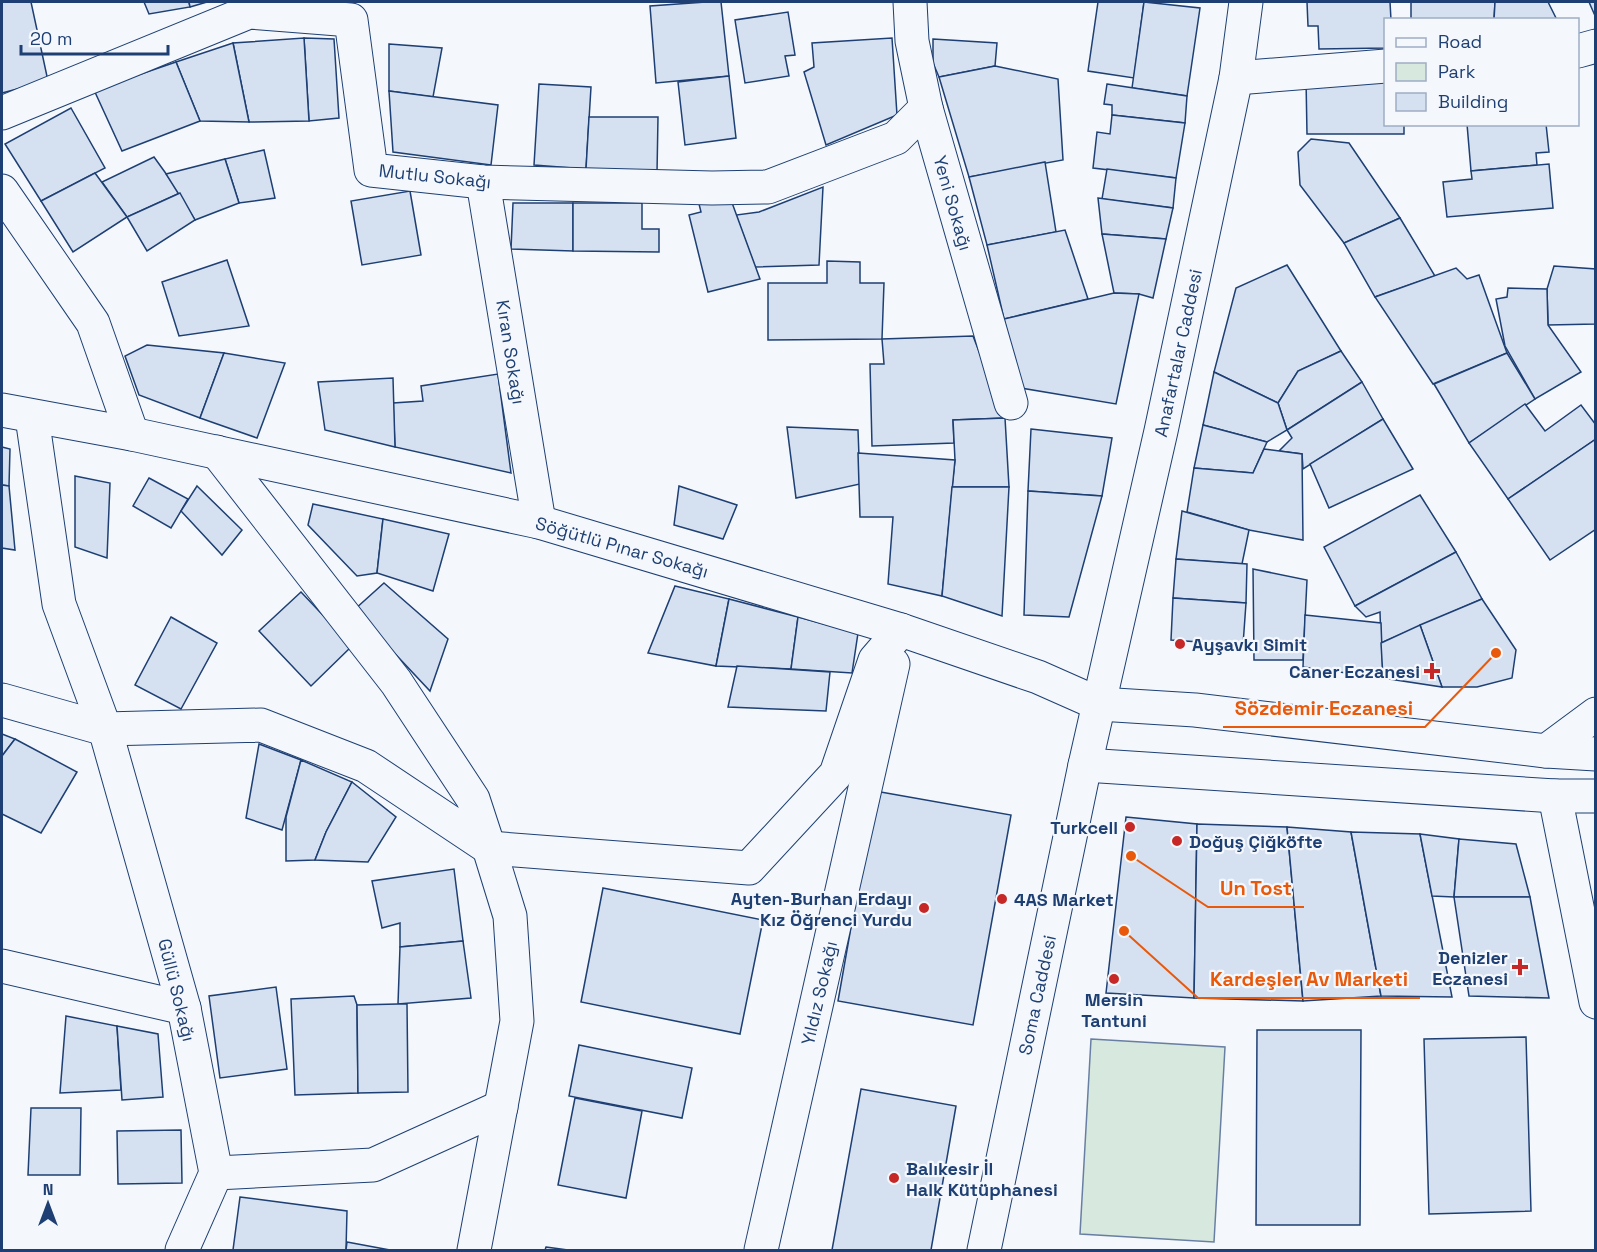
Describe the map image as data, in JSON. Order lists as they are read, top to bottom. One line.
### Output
{"streets":{"street":["Mutlu Sokağı","Yeni Sokağı","Kıran Sokağı","Anafartalar Caddesi","Söğütlü Pınar Sokağı","Güllü Sokağı","Yıldız Sokağı","Soma Caddesi"]},"crossings":[["Mutlu Sokağı","Yeni Sokağı"],["Mutlu Sokağı","Kıran Sokağı"],["Kıran Sokağı","Söğütlü Pınar Sokağı"],["Anafartalar Caddesi","Söğütlü Pınar Sokağı"],["Anafartalar Caddesi","Soma Caddesi"],["Söğütlü Pınar Sokağı","Güllü Sokağı"],["Söğütlü Pınar Sokağı","Yıldız Sokağı"],["Söğütlü Pınar Sokağı","Soma Caddesi"]],"places":{"other":["Ayşavkı Simit","Sözdemir Eczanesi","Turkcell","Doğuş Çiğköfte","Un Tost","4AS Market","Ayten-Burhan Erdayı Kız Öğrenci Yurdu","Kardeşler Av Marketi","Mersin Tantuni","Balıkesir İl Halk Kütüphanesi"],"health":["Caner Eczanesi","Denizler Eczanesi"]},"legend":["Road","Park","Building"],"scale_bar":"20 m","north":"top"}
